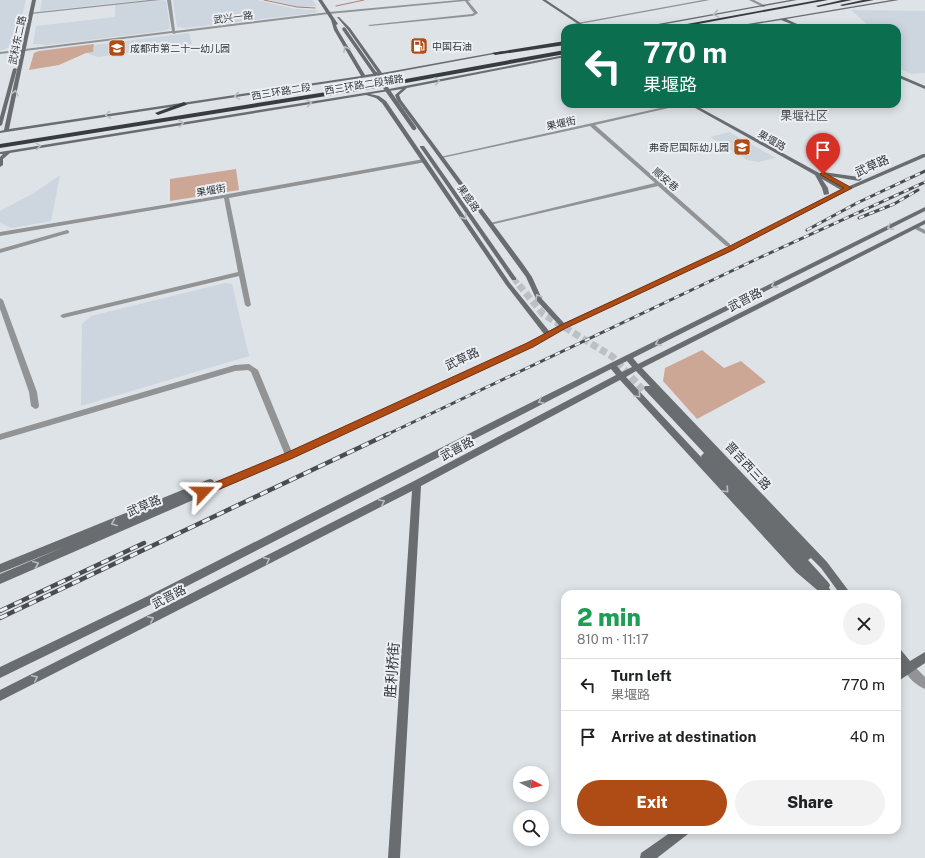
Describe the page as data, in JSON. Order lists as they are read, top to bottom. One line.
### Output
{"streets":{"highway":["西三环路二段"],"street":["武兴一路","武科东二路","西三环路二段辅路","果堰街","果堰路","武草路","顺安巷","果盛路","武晋路","晋吉西三路","胜利桥街"]},"crossings":[["武兴一路","武科东二路"],["武科东二路","西三环路二段辅路"],["果堰街","顺安巷"],["果堰路","武草路"],["武草路","顺安巷"],["武晋路","晋吉西三路"],["武晋路","胜利桥街"]],"districts":["果堰社区"],"places":{"fuel station":["中国石油"],"school or university":["成都市第二十一幼儿园","弗奇尼国际幼儿园"]},"north":"right","page":{"turn":["770 m","果堰路"],"heading":["2 min","810 m · 11:17"],"list":[{"name":"Turn left","note":"果堰路","value":"770 m"},{"name":"Arrive at destination","value":"40 m"}],"buttons":["Exit","Share"]}}
